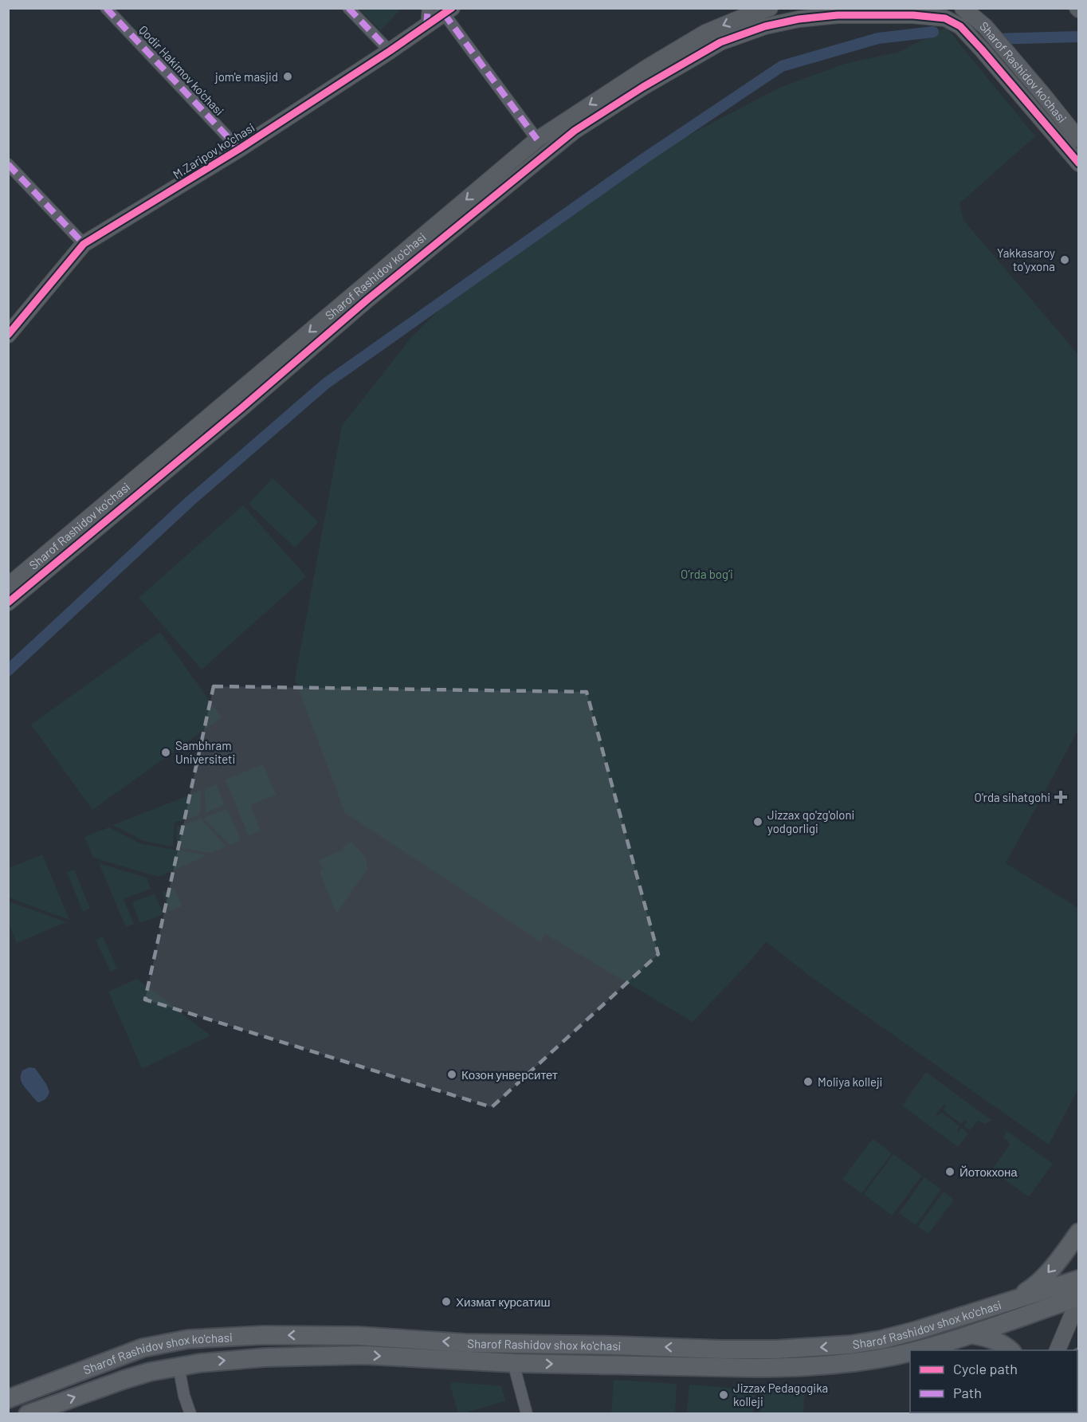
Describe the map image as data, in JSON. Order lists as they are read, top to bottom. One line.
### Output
{"streets":{"main road":["Sharof Rashidov shox ko'chasi"],"street":["Qodir Hakimov ko'chasi","Sharof Rashidov ko'chasi","M.Zaripov ko'chasi"]},"crossings":[["Qodir Hakimov ko'chasi","M.Zaripov ko'chasi"],["Sharof Rashidov ko'chasi","M.Zaripov ko'chasi"]],"parks":["O’rda bog’i"],"places":{"other":["jom'e masjid","Yakkasaroy to'yxona","Sambhram Universiteti","Jizzax qo'zg'oloni yodgorligi","Козон унверситет","Moliya kolleji","Йотокхона","Хизмат курсатиш","Jizzax Pedagogika kolleji"],"health":["O'rda sihatgohi"]},"legend":["Cycle path","Path"]}
